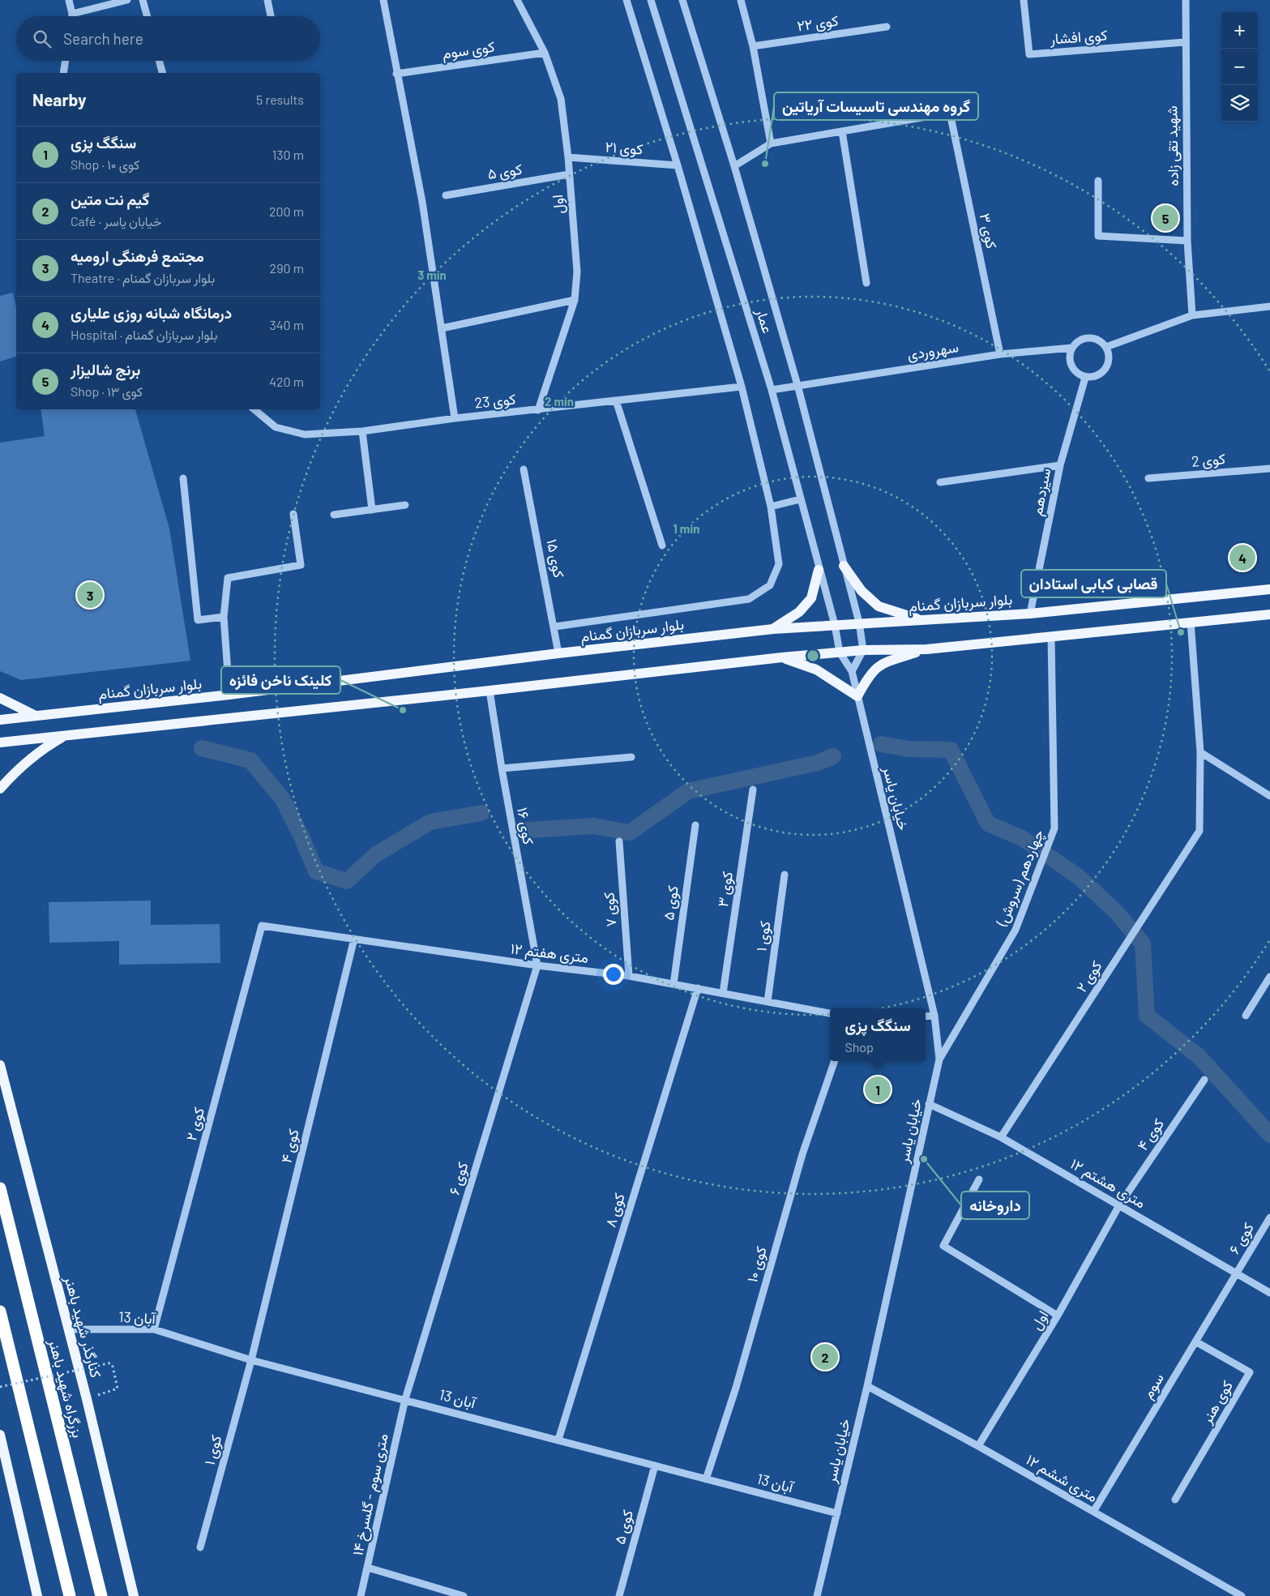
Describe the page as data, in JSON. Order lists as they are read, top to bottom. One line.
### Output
{"streets":{"highway":["بزرگراه شهید باهنر"],"main road":["بلوار سربازان گمنام","کنارگذر شهید باهنر"],"street":["کوی ۲۲","کوی افشار","کوی سوم","شهید تقی زاده","کوی ۲۱","کوی ۵","اول","کوی ۳","عمار","سهروردی","کوی 23","کوی 2","سیزدهم","کوی ۱۵","خیابان یاسر","کوی ۱۶","چهاردهم (سروش)","کوی ۷","کوی ۱","۱۲ متری هفتم","کوی ۲","کوی ۴","کوی ۶","۱۲ متری هشتم","کوی ۸","کوی ۱۰","13 آبان","سوم","کوی هنر","۱۲ متری ششم","۱۴ متری سوم - گلسرخ"]},"crossings":[["کوی افشار","شهید تقی زاده"],["کوی سوم","اول"],["کوی ۲۱","اول"],["کوی ۵","اول"],["کوی ۵","۱۲ متری هفتم"],["کوی ۵","13 آبان"],["اول","کوی 23"],["اول","کوی ۴"],["اول","۱۲ متری هشتم"],["اول","۱۲ متری ششم"],["کوی ۳","سهروردی"],["کوی ۳","۱۲ متری هفتم"],["عمار","سهروردی"],["عمار","بلوار سربازان گمنام"],["عمار","خیابان یاسر"],["سهروردی","سیزدهم"],["سیزدهم","بلوار سربازان گمنام"],["کوی ۱۵","بلوار سربازان گمنام"],["خیابان یاسر","چهاردهم (سروش)"],["خیابان یاسر","۱۲ متری هشتم"],["خیابان یاسر","13 آبان"],["خیابان یاسر","۱۲ متری ششم"],["کوی ۱۶","۱۲ متری هفتم"],["کوی ۱۶","کوی ۶"],["کوی ۷","۱۲ متری هفتم"],["کوی ۱","۱۲ متری هفتم"],["کوی ۱","کوی ۴"],["کوی ۱","13 آبان"],["۱۲ متری هفتم","کوی ۲"],["۱۲ متری هفتم","کوی ۴"],["۱۲ متری هفتم","کوی ۶"],["۱۲ متری هفتم","کوی ۸"],["کوی ۲","۱۲ متری هشتم"],["کوی ۲","13 آبان"],["کوی ۴","۱۲ متری هشتم"],["کوی ۴","13 آبان"],["کوی ۶","۱۲ متری هشتم"],["کوی ۶","13 آبان"],["کوی ۶","سوم"],["کوی ۶","۱۴ متری سوم - گلسرخ"],["۱۲ متری هشتم","سوم"],["کوی ۸","13 آبان"],["کوی ۱۰","13 آبان"],["13 آبان","کنارگذر شهید باهنر"],["13 آبان","۱۴ متری سوم - گلسرخ"],["سوم","کوی هنر"],["سوم","۱۲ متری ششم"]],"places":["گروه مهندسی تاسیسات آریاتین","قصابی کبابی استادان","کلینک ناخن فائزه","داروخانه"],"page":{"map_buttons":["+","−"],"search":"Search here","heading":["Nearby","5 results"],"list":[{"mark":"1","name":"سنگگ پزی","note":"Shop · کوی ۱۰","value":"130 m"},{"mark":"2","name":"گیم نت متین","note":"Café · خیابان یاسر","value":"200 m"},{"mark":"3","name":"مجتمع فرهنگی ارومیه","note":"Theatre · بلوار سربازان گمنام","value":"290 m"},{"mark":"4","name":"درمانگاه شبانه روزی علیاری","note":"Hospital · بلوار سربازان گمنام","value":"340 m"},{"mark":"5","name":"برنج شالیزار","note":"Shop · کوی ۱۳","value":"420 m"}],"pins":["5","4","3","1","2"],"popup":["سنگگ پزی","Shop"]},"rings":["3 min","2 min","1 min"]}
